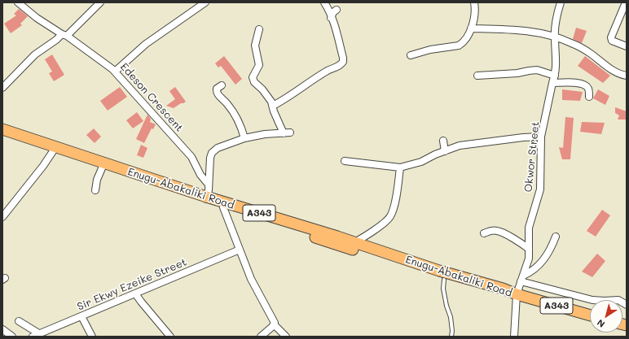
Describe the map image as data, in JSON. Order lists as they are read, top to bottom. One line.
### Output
{"streets":{"highway":["Enugu-Abakaliki Road","A343"],"street":["Edeson Crescent","Okwor Street","Sir Ekwy Ezeike Street"]},"crossings":[["Okwor Street","Enugu-Abakaliki Road"],["Okwor Street","A343"],["Enugu-Abakaliki Road","A343"]],"north":"bottom left"}
